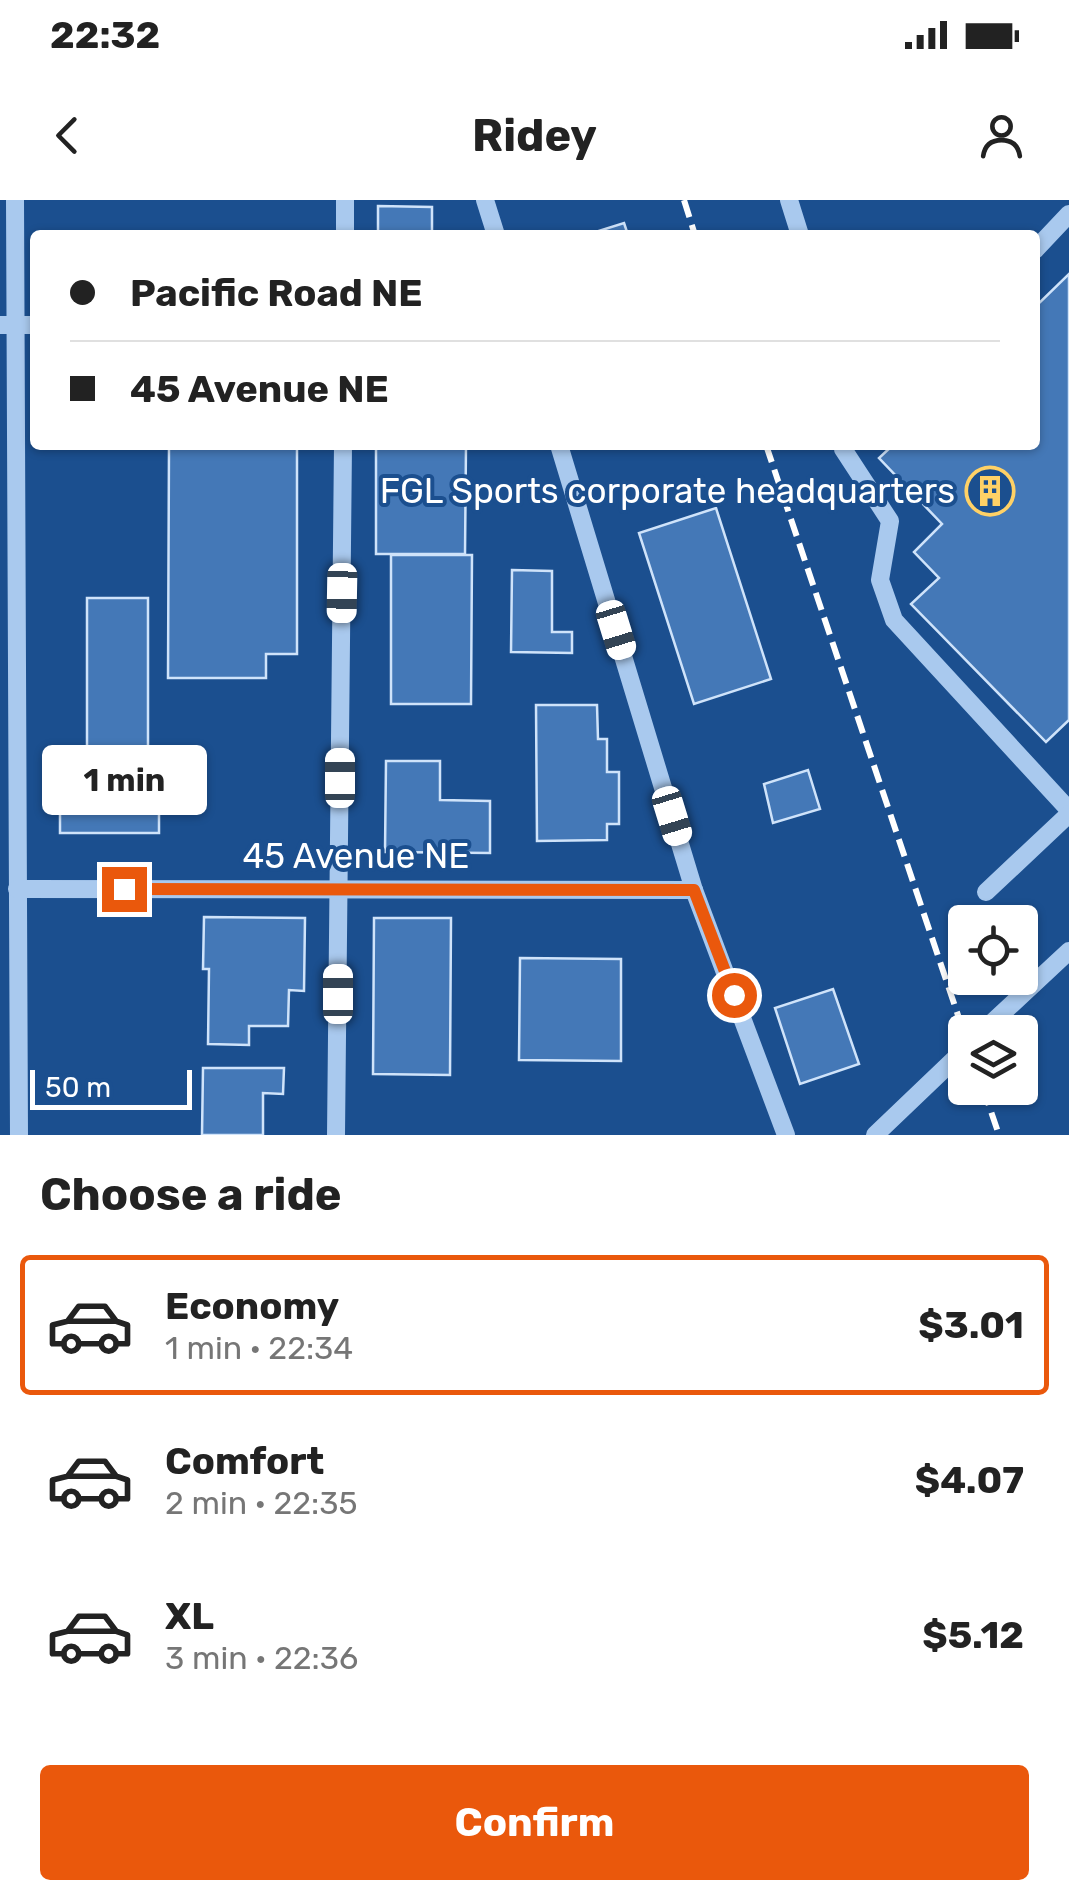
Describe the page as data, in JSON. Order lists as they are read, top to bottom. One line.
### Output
{"streets":{"street":["45 Avenue NE"]},"places":{"building":["FGL Sports corporate headquarters"]},"scale_bar":"50 m","page":{"status":"22:32","header":"Ridey","banner":["Pacific Road NE","45 Avenue NE"],"bubble":"1 min","scale":"50 m","heading":"Choose a ride","list":[{"name":"Economy","note":"1 min · 22:34","value":"$3.01"},{"name":"Comfort","note":"2 min · 22:35","value":"$4.07"},{"name":"XL","note":"3 min · 22:36","value":"$5.12"}],"buttons":"Confirm"}}
